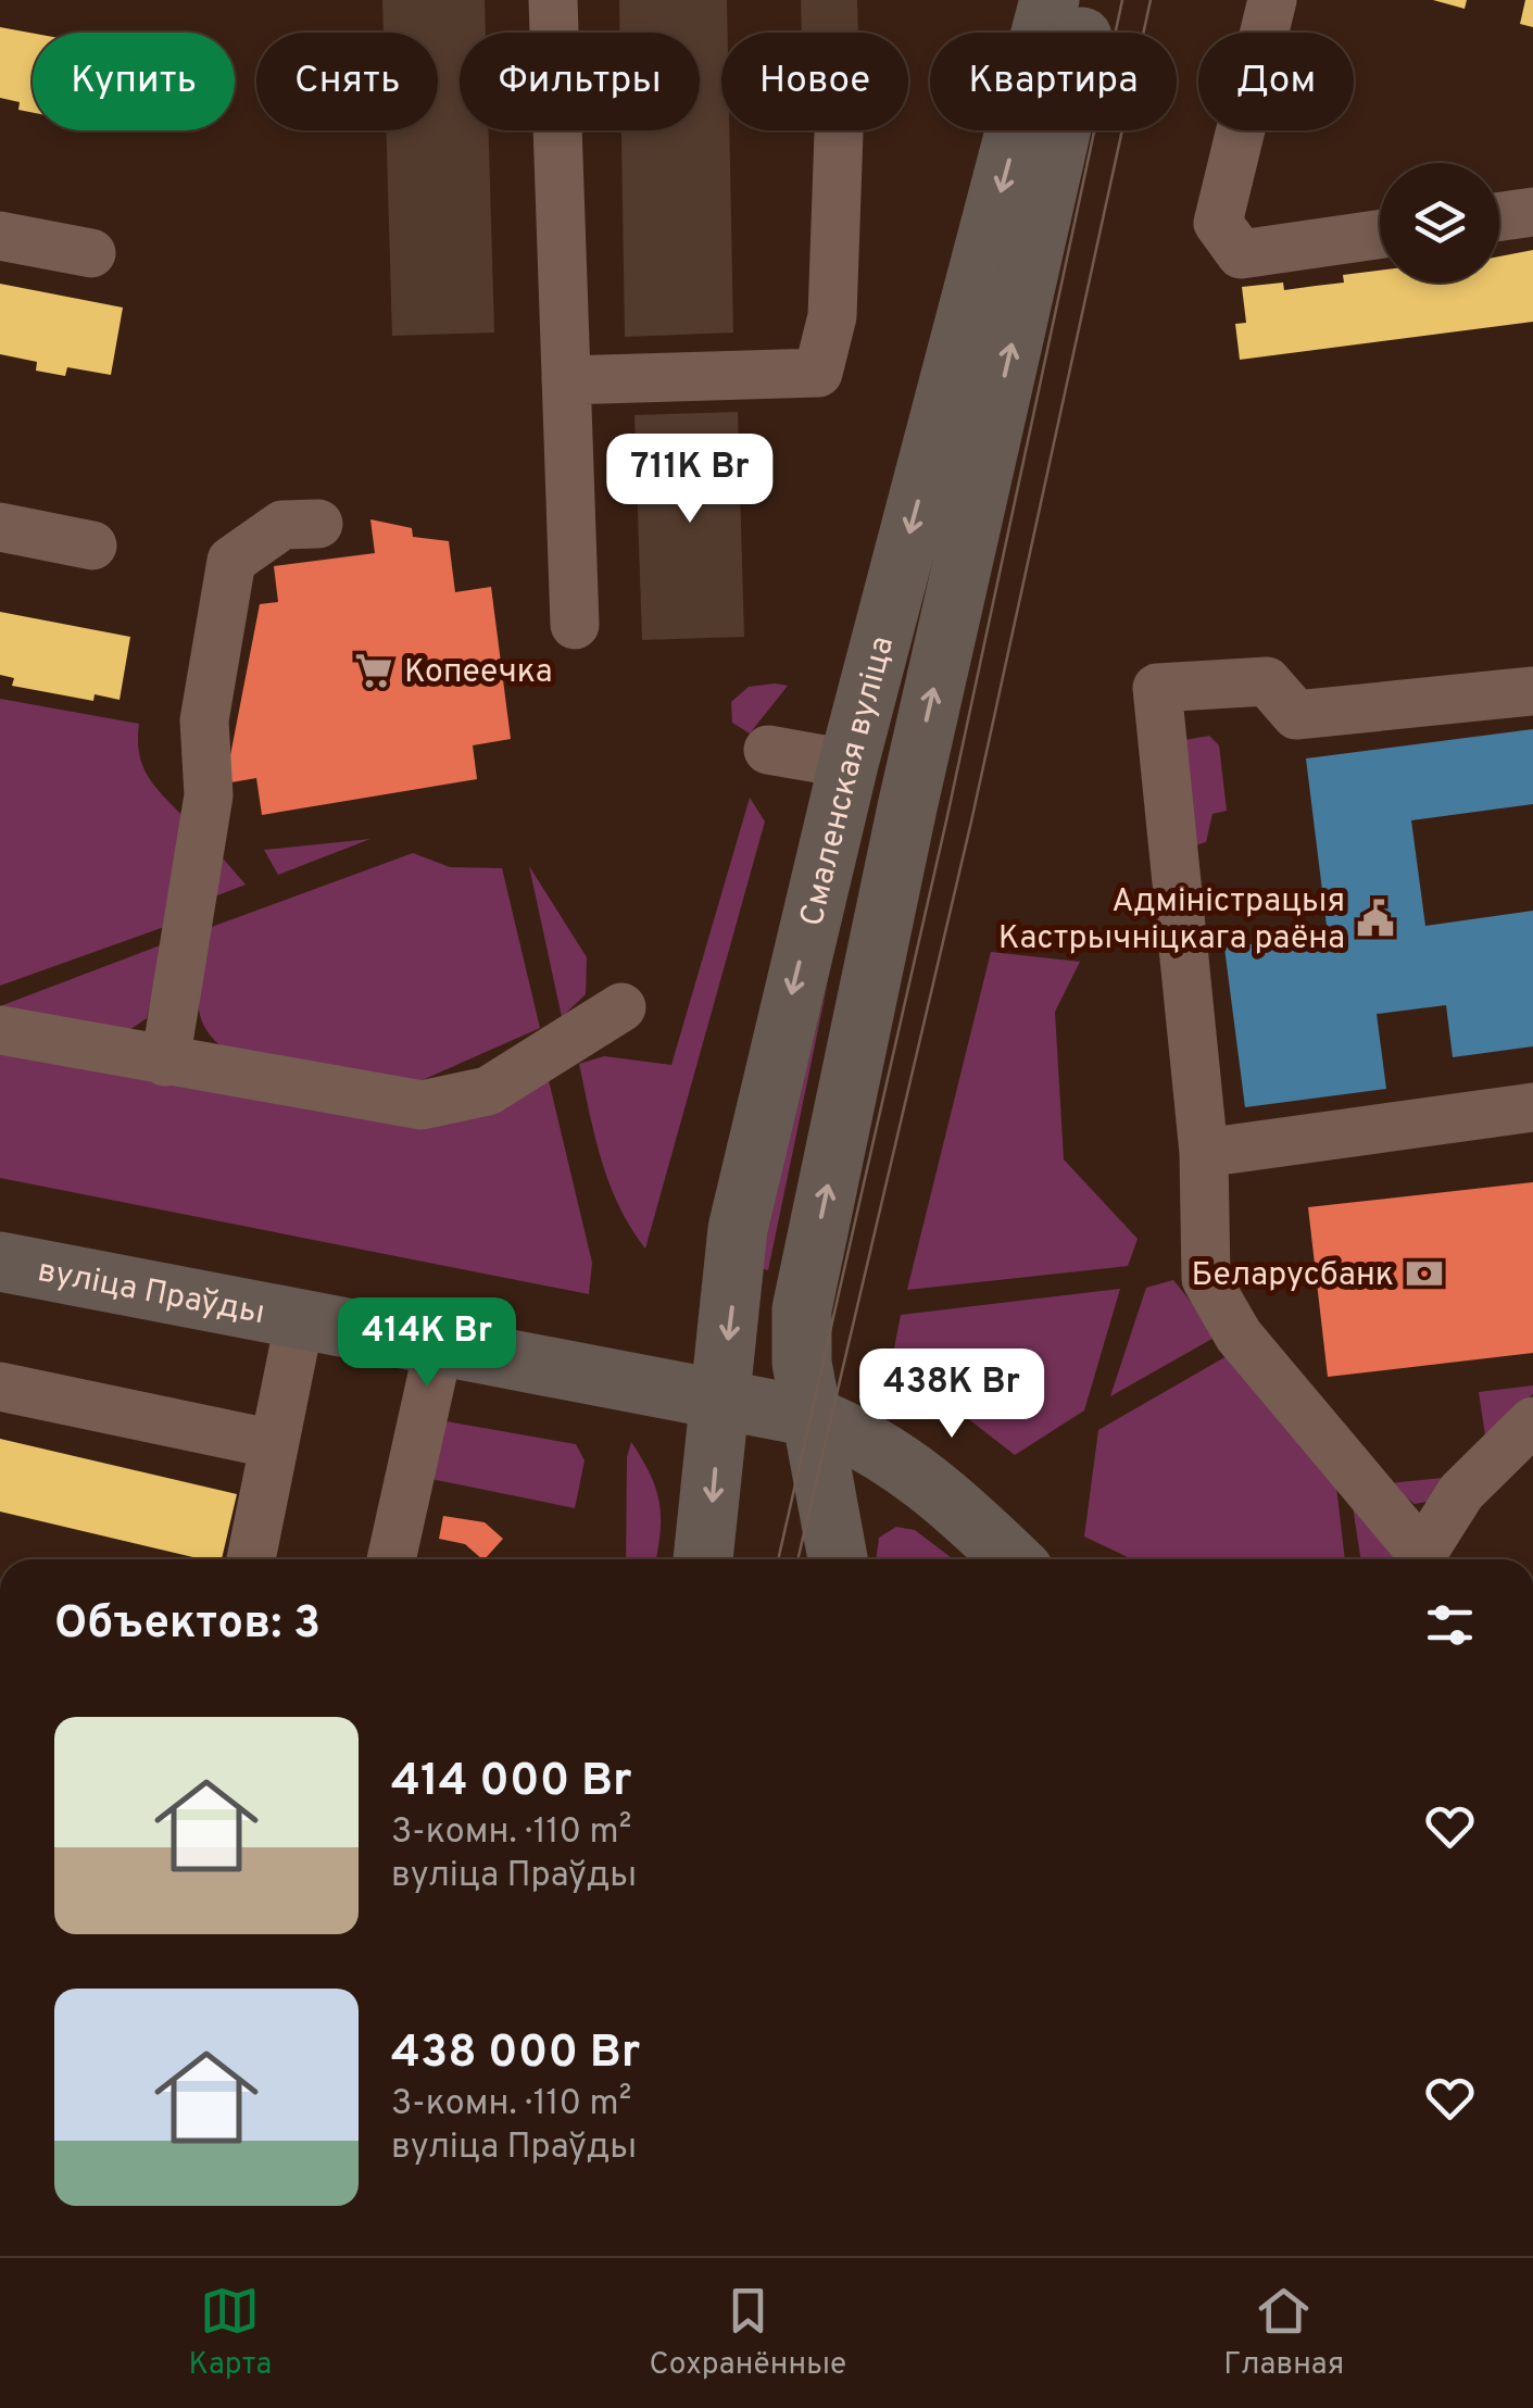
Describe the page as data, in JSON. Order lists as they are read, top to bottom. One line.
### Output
{"streets":{"main road":["Смаленская вуліца","вуліца Праўды"]},"crossings":[["Смаленская вуліца","вуліца Праўды"]],"places":{"supermarket":["Копеечка"],"public building":["Адміністрацыя Кастрычніцкага раёна"],"bank":["Беларусбанк"]},"page":{"chip":["Купить","Снять","Фильтры","Новое","Квартира","Дом"],"price":["711K Br","414K Br","438K Br"],"heading":"Объектов: 3","list":[{"name":"414 000 Br","note":"3-комн. · 110 m² · вуліца Праўды"},{"name":"438 000 Br","note":"3-комн. · 110 m² · вуліца Праўды"}],"tabs":["Карта","Сохранённые","Главная"]}}
